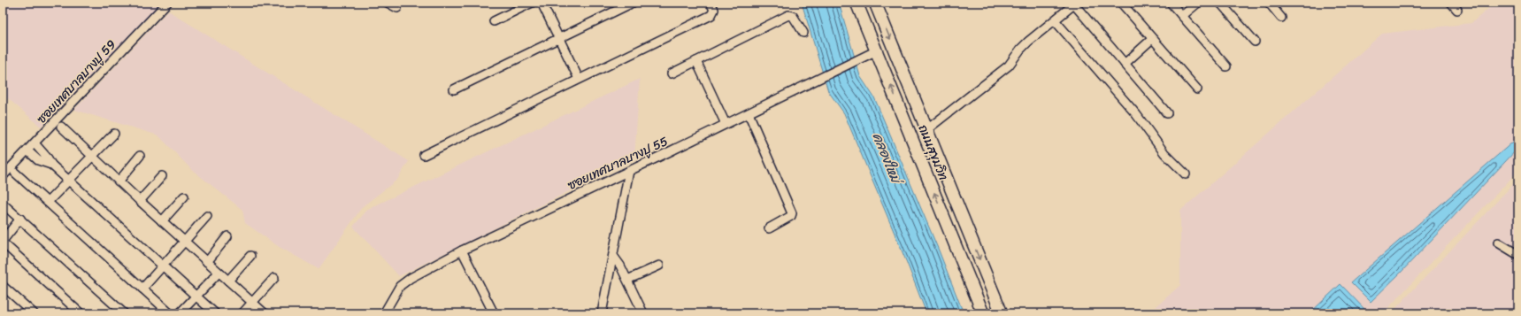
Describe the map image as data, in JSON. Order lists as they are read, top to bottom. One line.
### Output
{"streets":{"highway":["ถนนสุขุมวิท"],"street":["ซอยเทศบาลบางปู 59","ซอยเทศบาลบางปู 55"]},"crossings":[["ถนนสุขุมวิท","ซอยเทศบาลบางปู 55"]],"water":["คลองใหม่"]}
